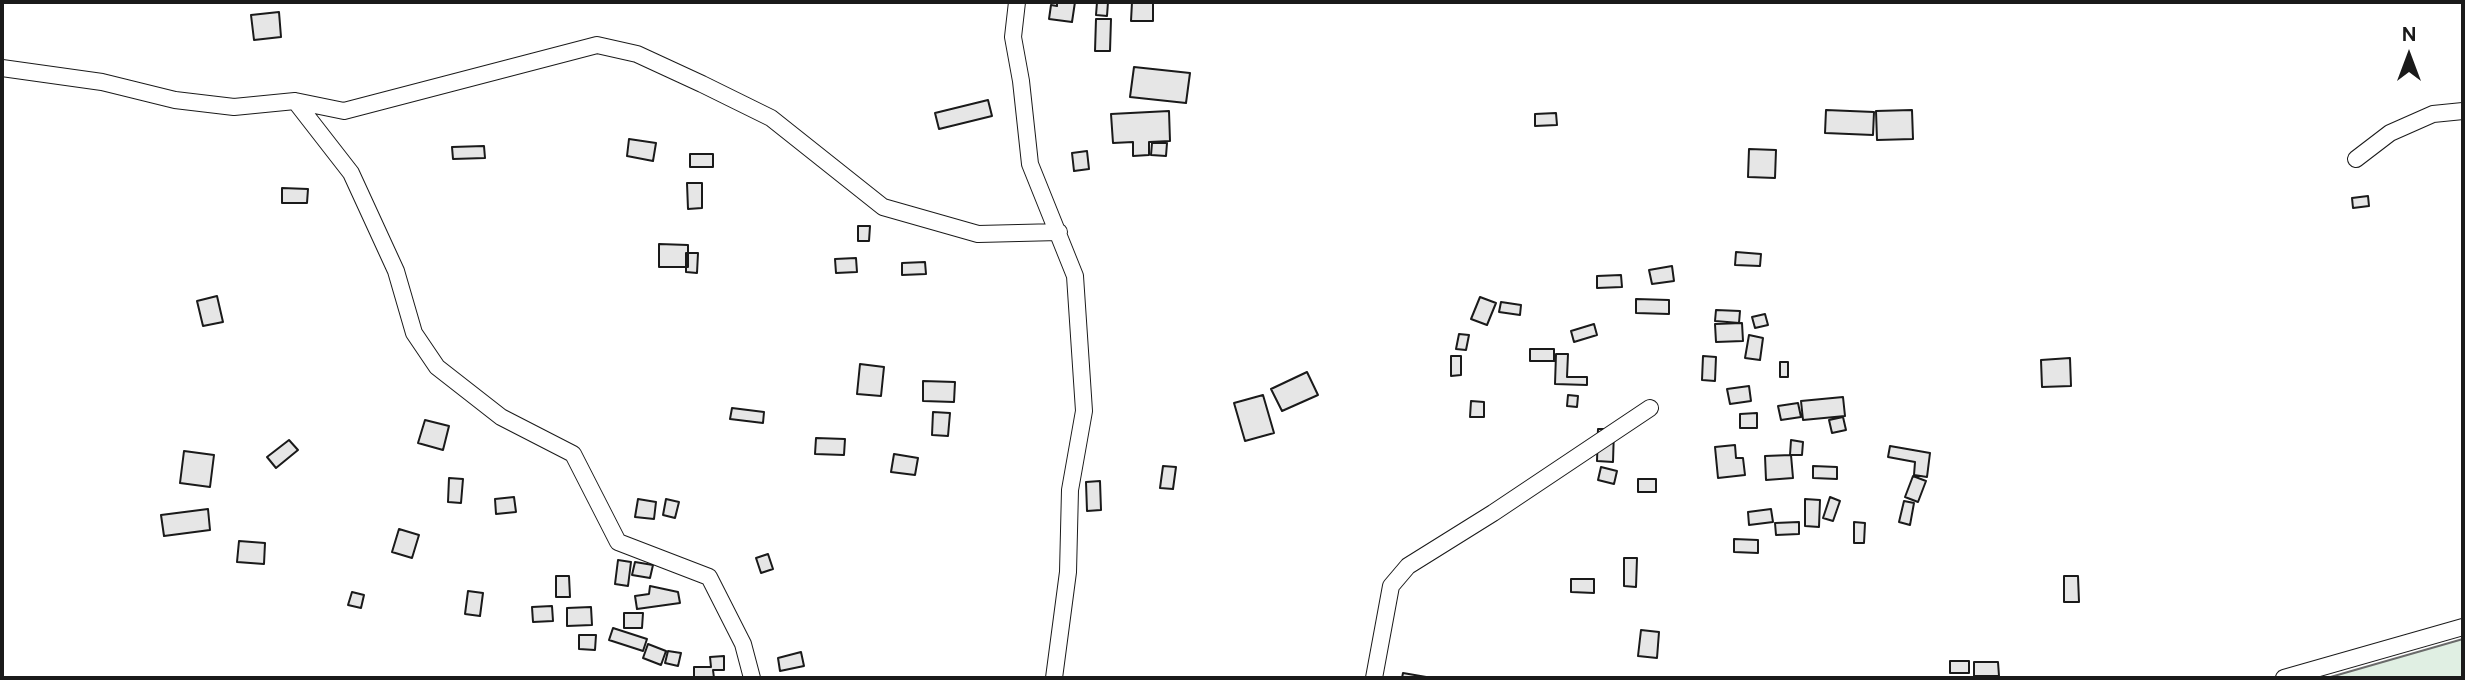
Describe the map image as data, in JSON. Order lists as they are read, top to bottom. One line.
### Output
{"north":"top"}
